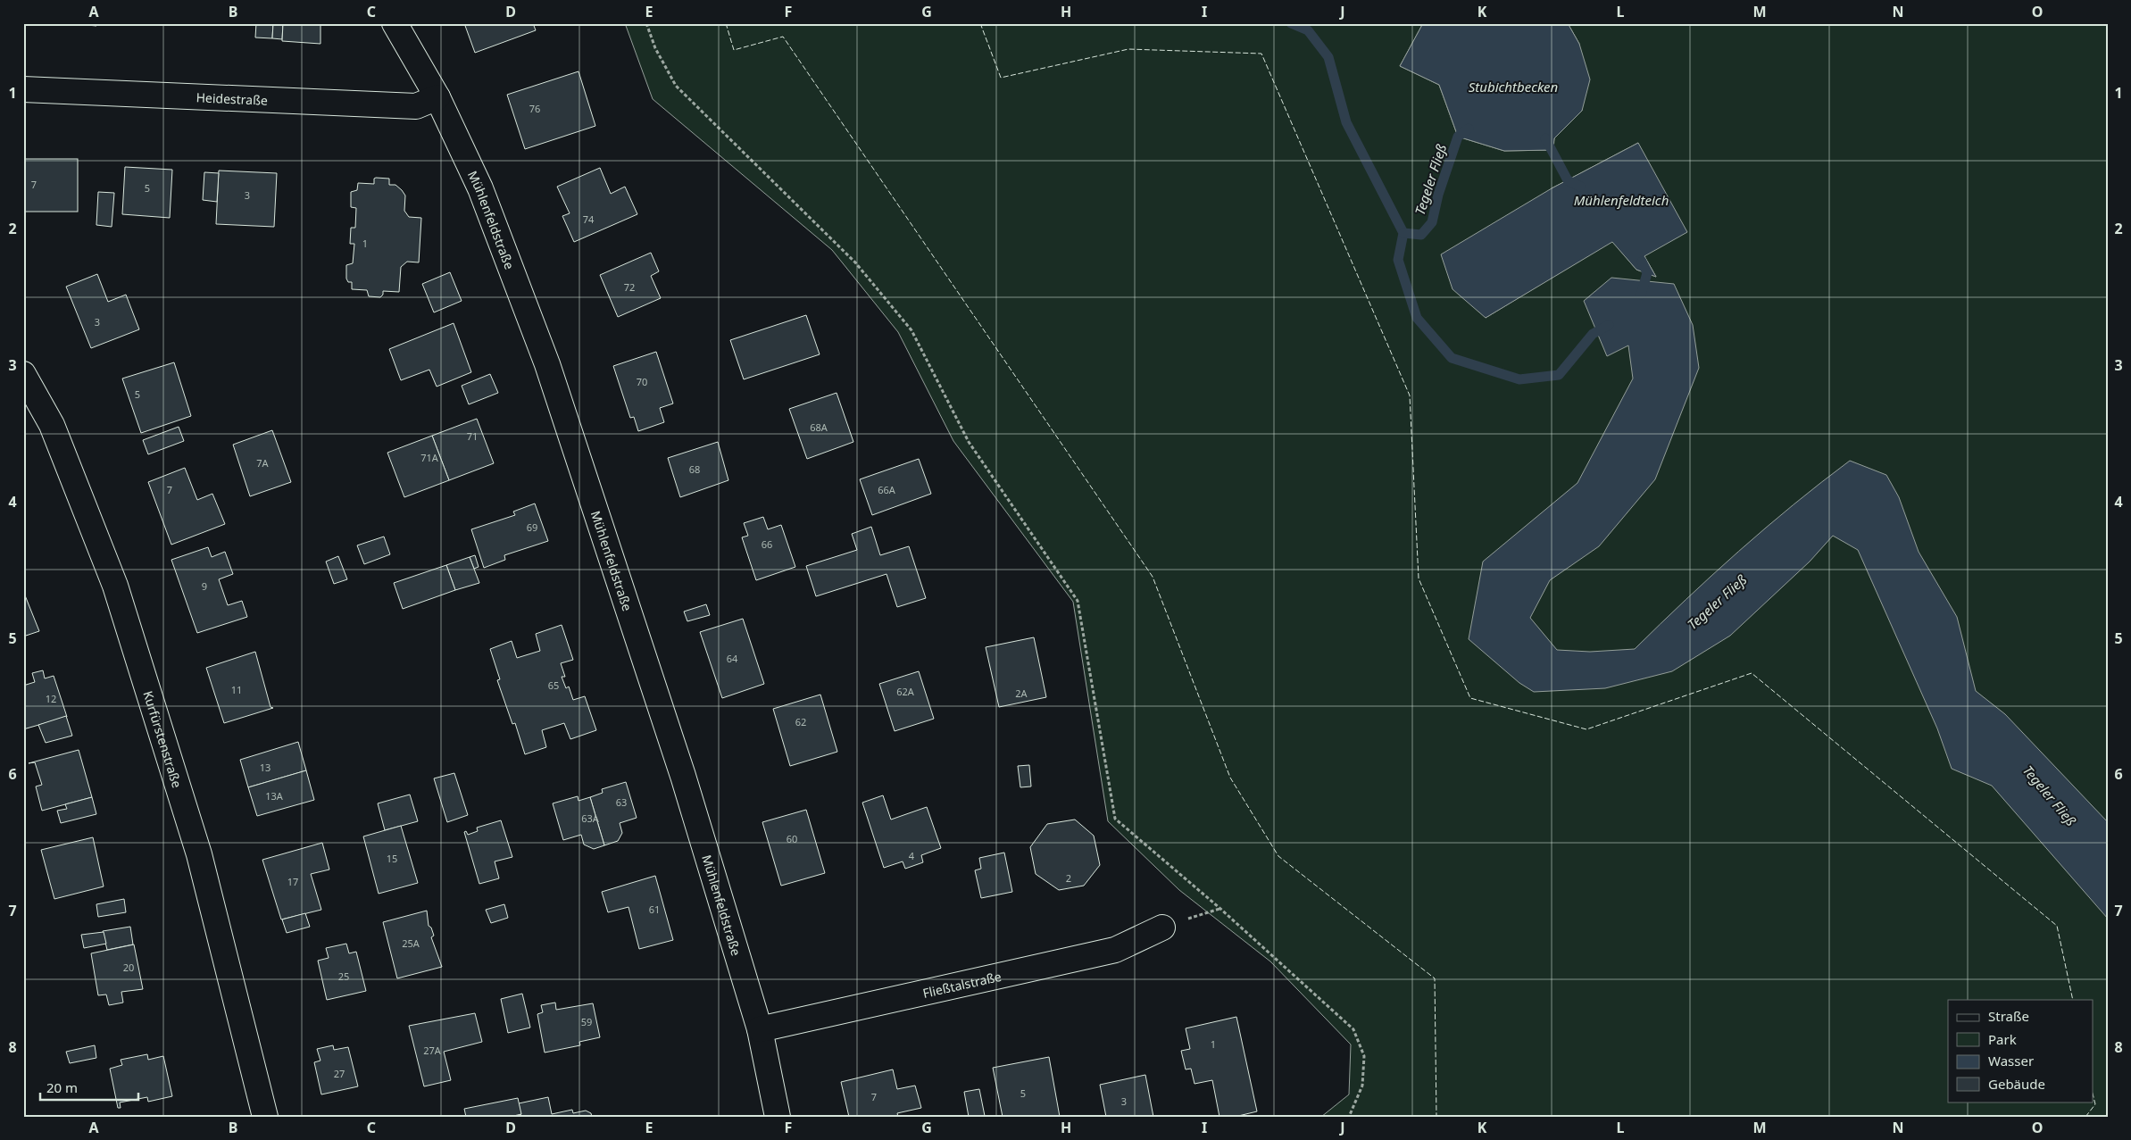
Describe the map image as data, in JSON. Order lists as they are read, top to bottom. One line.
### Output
{"streets":{"street":["Heidestraße","Mühlenfeldstraße","Kurfürstenstraße","Fließtalstraße"]},"crossings":[["Heidestraße","Mühlenfeldstraße"],["Mühlenfeldstraße","Fließtalstraße"]],"water":["Stubichtbecken","Tegeler Fließ","Mühlenfeldteich"],"house_numbers":["76","7","5","3","74","1","72","3","70","5","68A","71","71A","7A","68","7","66A","69","66","9","64","65","11","62A","2A","12","62","13","13A","63","63A","60","4","15","2","17","61","25A","20","25","59","1","27A","27","5","7","3"],"legend":["Straße","Park","Wasser","Gebäude"],"scale_bar":"20 m","grid":{"columns":["A","B","C","D","E","F","G","H","I","J","K","L","M","N","O"],"rows":["1","2","3","4","5","6","7","8"]}}
